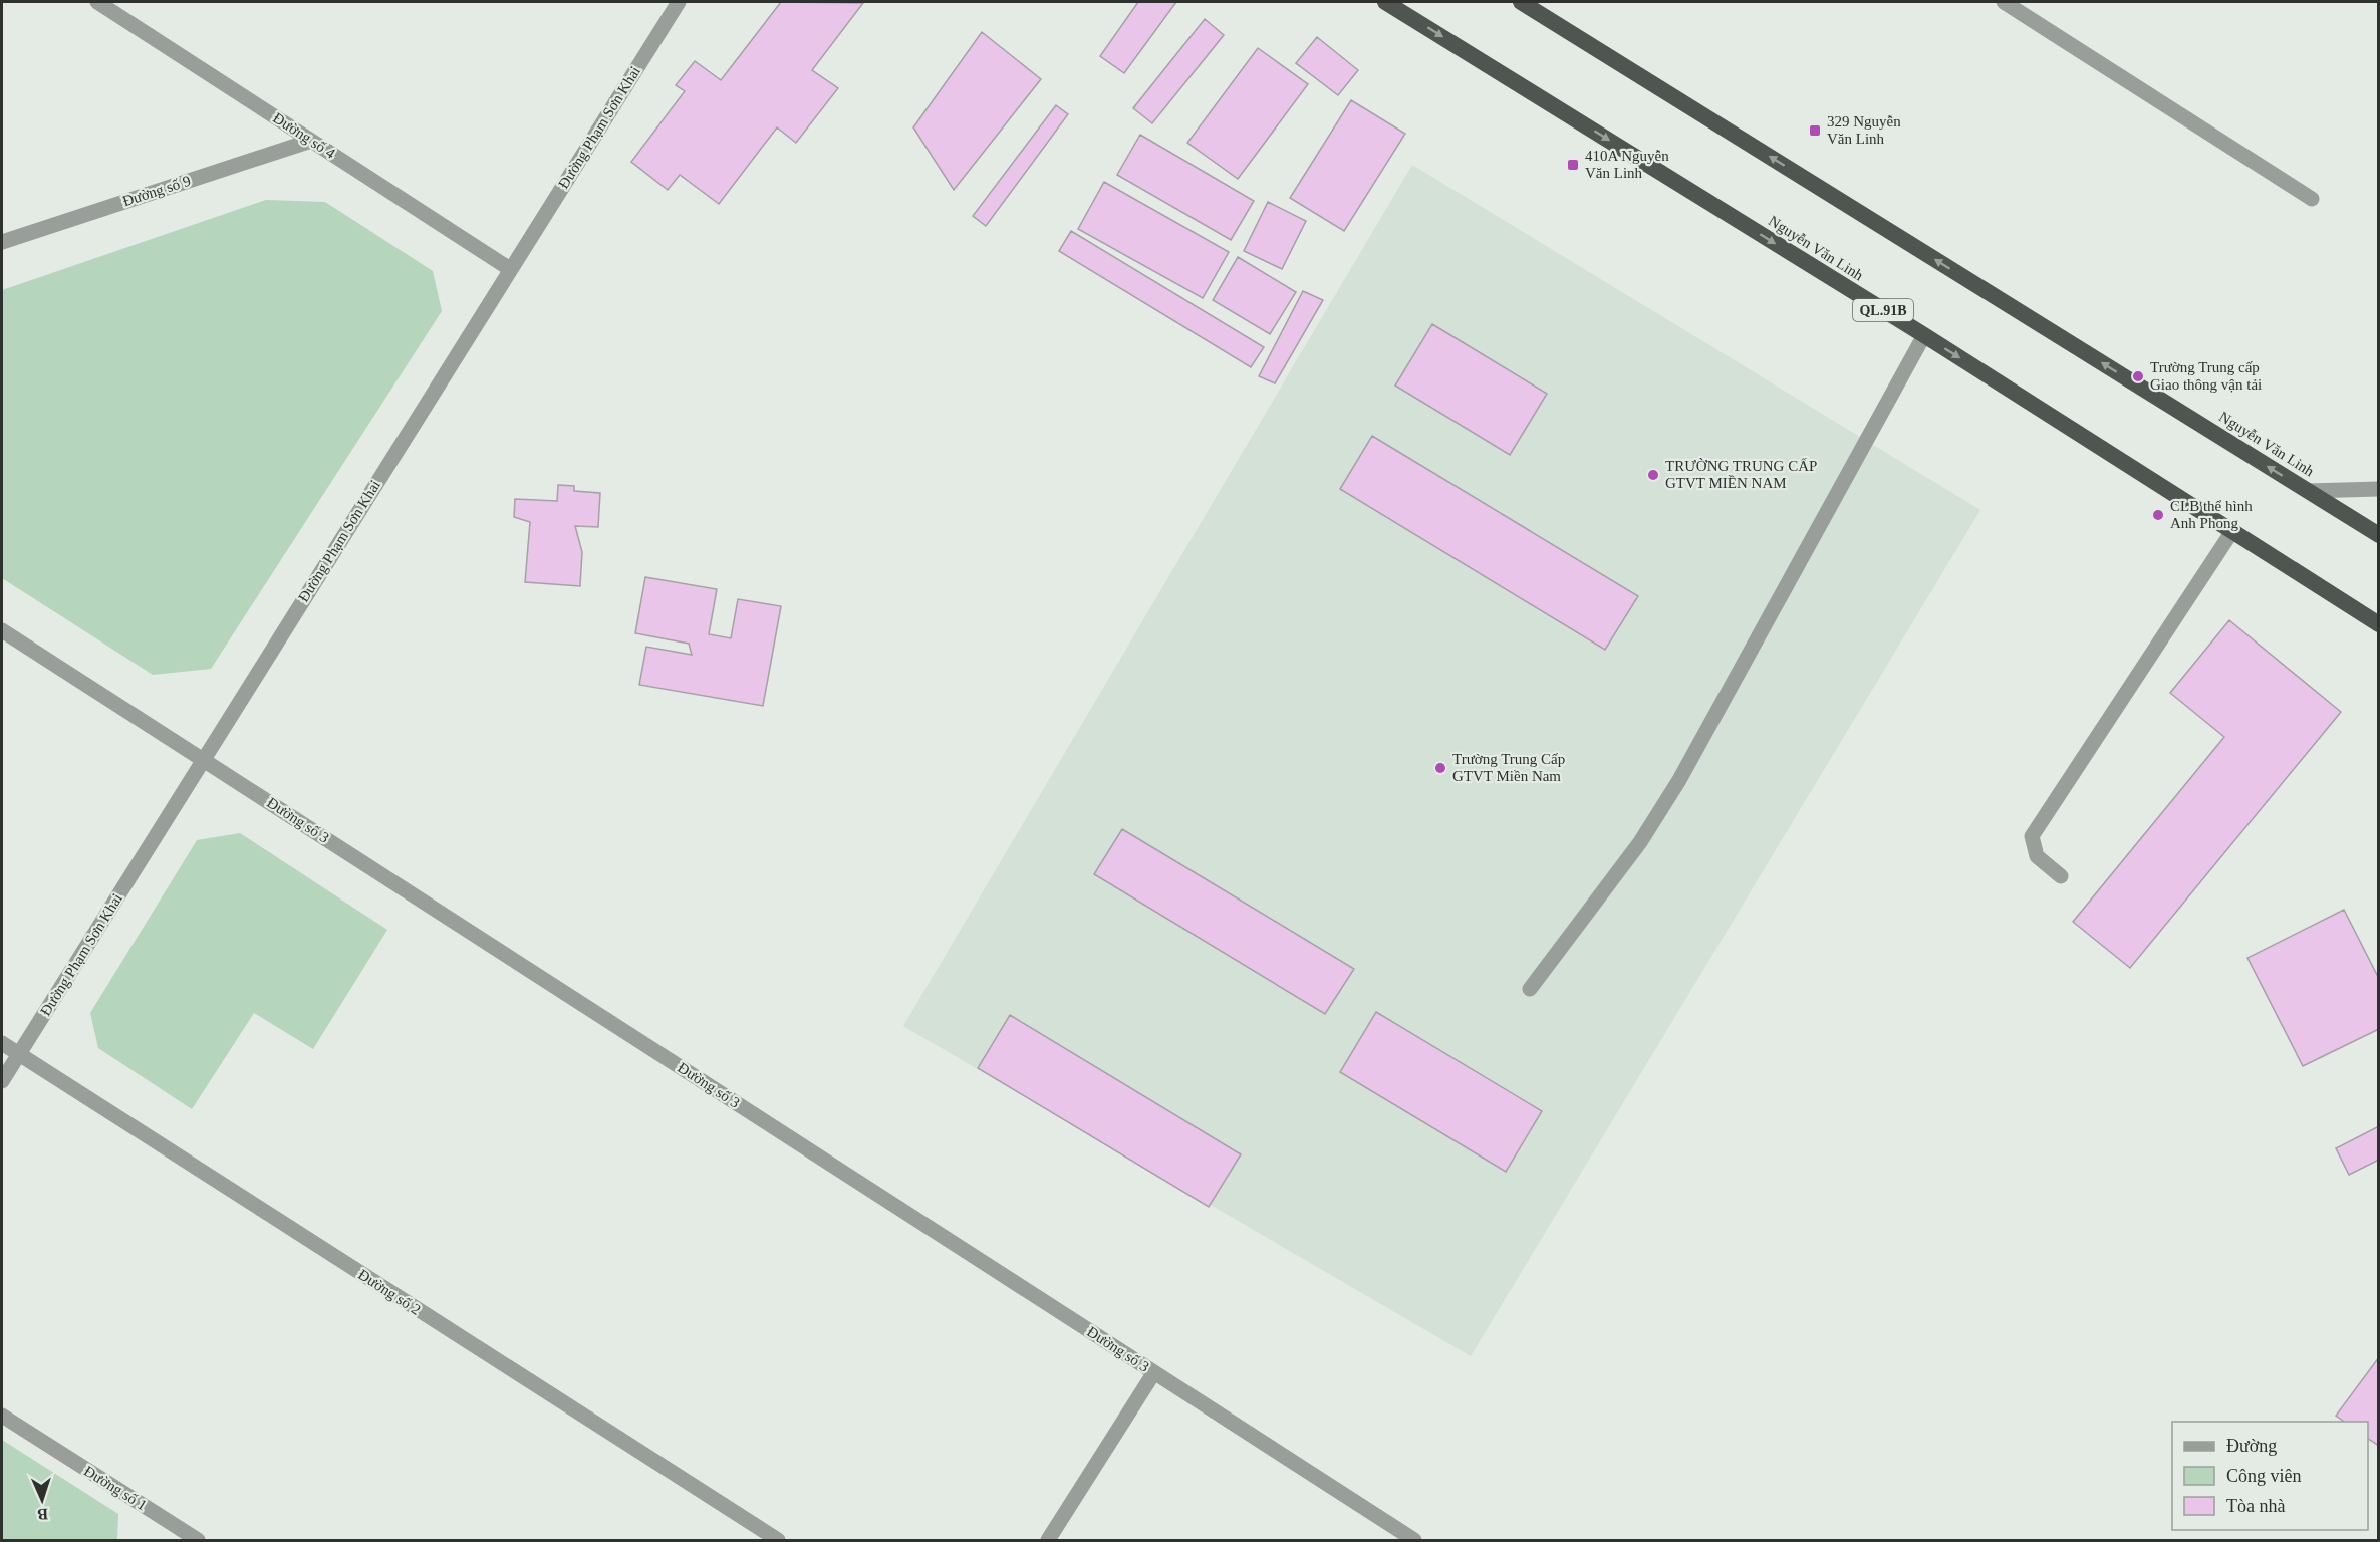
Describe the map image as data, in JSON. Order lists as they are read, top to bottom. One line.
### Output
{"streets":{"highway":["Nguyễn Văn Linh","QL.91B"],"street":["Đường Phạm Sơn Khai","Đường số 4","Đường số 9","Đường số 3","Đường số 2","Đường số 1"]},"crossings":[["Đường Phạm Sơn Khai","Đường số 4"],["Đường Phạm Sơn Khai","Đường số 3"],["Đường Phạm Sơn Khai","Đường số 2"],["Đường số 4","Đường số 9"]],"places":{"transit":["329 Nguyễn Văn Linh","410A Nguyễn Văn Linh"],"other":["Trường Trung cấp Giao thông vận tải","TRƯỜNG TRUNG CẤP GTVT MIỀN NAM","CLB thể hình Anh Phong","Trường Trung Cấp GTVT Miền Nam"]},"legend":["Đường","Công viên","Tòa nhà"],"north":"bottom"}
